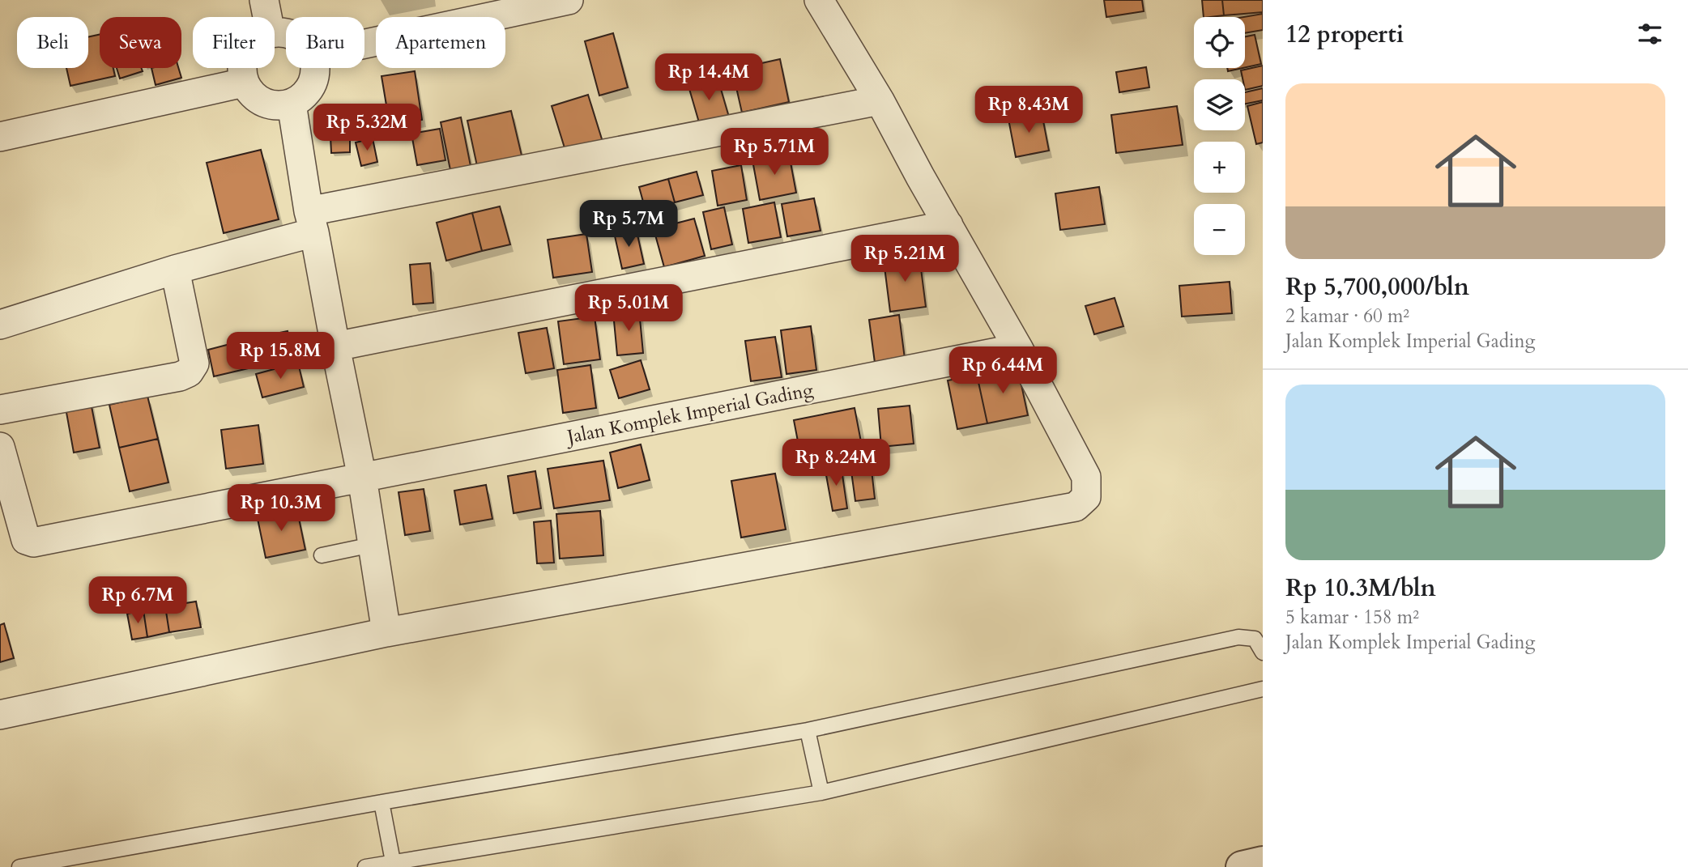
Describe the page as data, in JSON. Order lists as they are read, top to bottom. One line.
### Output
{"streets":{"street":["Jalan Komplek Imperial Gading"]},"page":{"heading":"12 properti","map_buttons":["+","−"],"chip":["Beli","Sewa","Filter","Baru","Apartemen"],"price":["Rp 14.4M","Rp 8.43M","Rp 5.32M","Rp 5.71M","Rp 5.7M","Rp 5.21M","Rp 5.01M","Rp 15.8M","Rp 6.44M","Rp 8.24M","Rp 10.3M","Rp 6.7M"],"list":[{"name":"Rp 5,700,000/bln","note":"2 kamar · 60 m² · Jalan Komplek Imperial Gading"},{"name":"Rp 10.3M/bln","note":"5 kamar · 158 m² · Jalan Komplek Imperial Gading"}]}}
